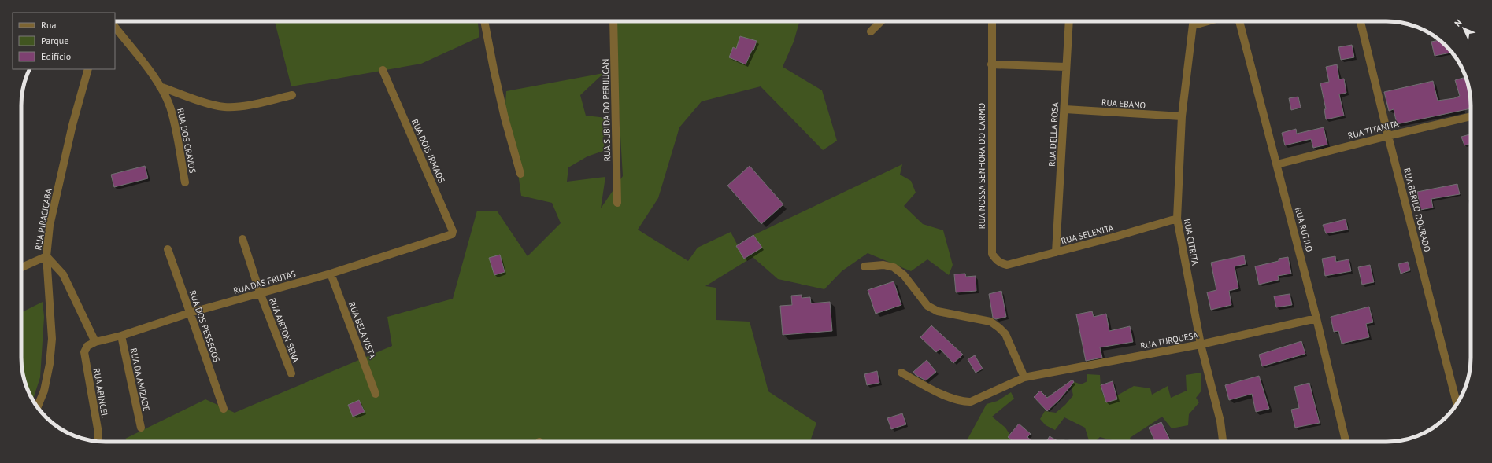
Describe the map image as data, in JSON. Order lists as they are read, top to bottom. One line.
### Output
{"streets":{"street":["RUA EBANO","RUA SUBIDA DO PERIJUCAN","RUA TITANITA","RUA DELLA ROSA","RUA DOS CRAVOS","RUA DOIS IRMAOS","RUA NOSSA SENHORA DO CARMO","RUA BERILO DOURADO","RUA PIRACICABA","RUA RUTILO","RUA SELENITA","RUA CITRITA","RUA DAS FRUTAS","RUA DOS PESSEGOS","RUA AIRTON SENA","RUA BELA VISTA","RUA TURQUESA","RUA DA AMIZADE","RUA ABINCEL"]},"crossings":[["RUA EBANO","RUA DELLA ROSA"],["RUA EBANO","RUA CITRITA"],["RUA TITANITA","RUA BERILO DOURADO"],["RUA TITANITA","RUA RUTILO"],["RUA DELLA ROSA","RUA SELENITA"],["RUA DOIS IRMAOS","RUA DAS FRUTAS"],["RUA NOSSA SENHORA DO CARMO","RUA SELENITA"],["RUA RUTILO","RUA TURQUESA"],["RUA SELENITA","RUA CITRITA"],["RUA CITRITA","RUA TURQUESA"],["RUA DAS FRUTAS","RUA DOS PESSEGOS"],["RUA DAS FRUTAS","RUA AIRTON SENA"],["RUA DAS FRUTAS","RUA BELA VISTA"],["RUA DAS FRUTAS","RUA DA AMIZADE"],["RUA DAS FRUTAS","RUA ABINCEL"]],"legend":["Rua","Parque","Edifício"],"north":"top left"}
